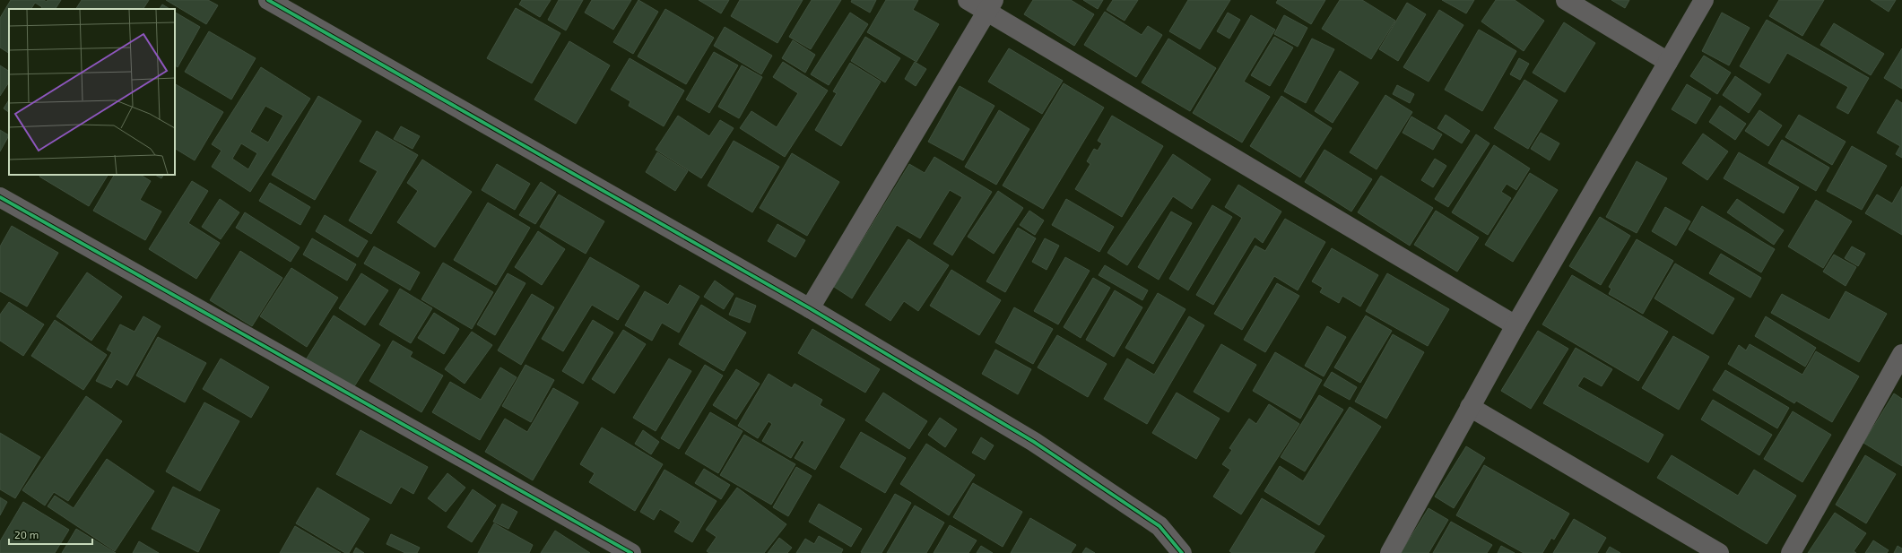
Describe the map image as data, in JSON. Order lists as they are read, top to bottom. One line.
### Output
{"scale_bar":"20 m"}
